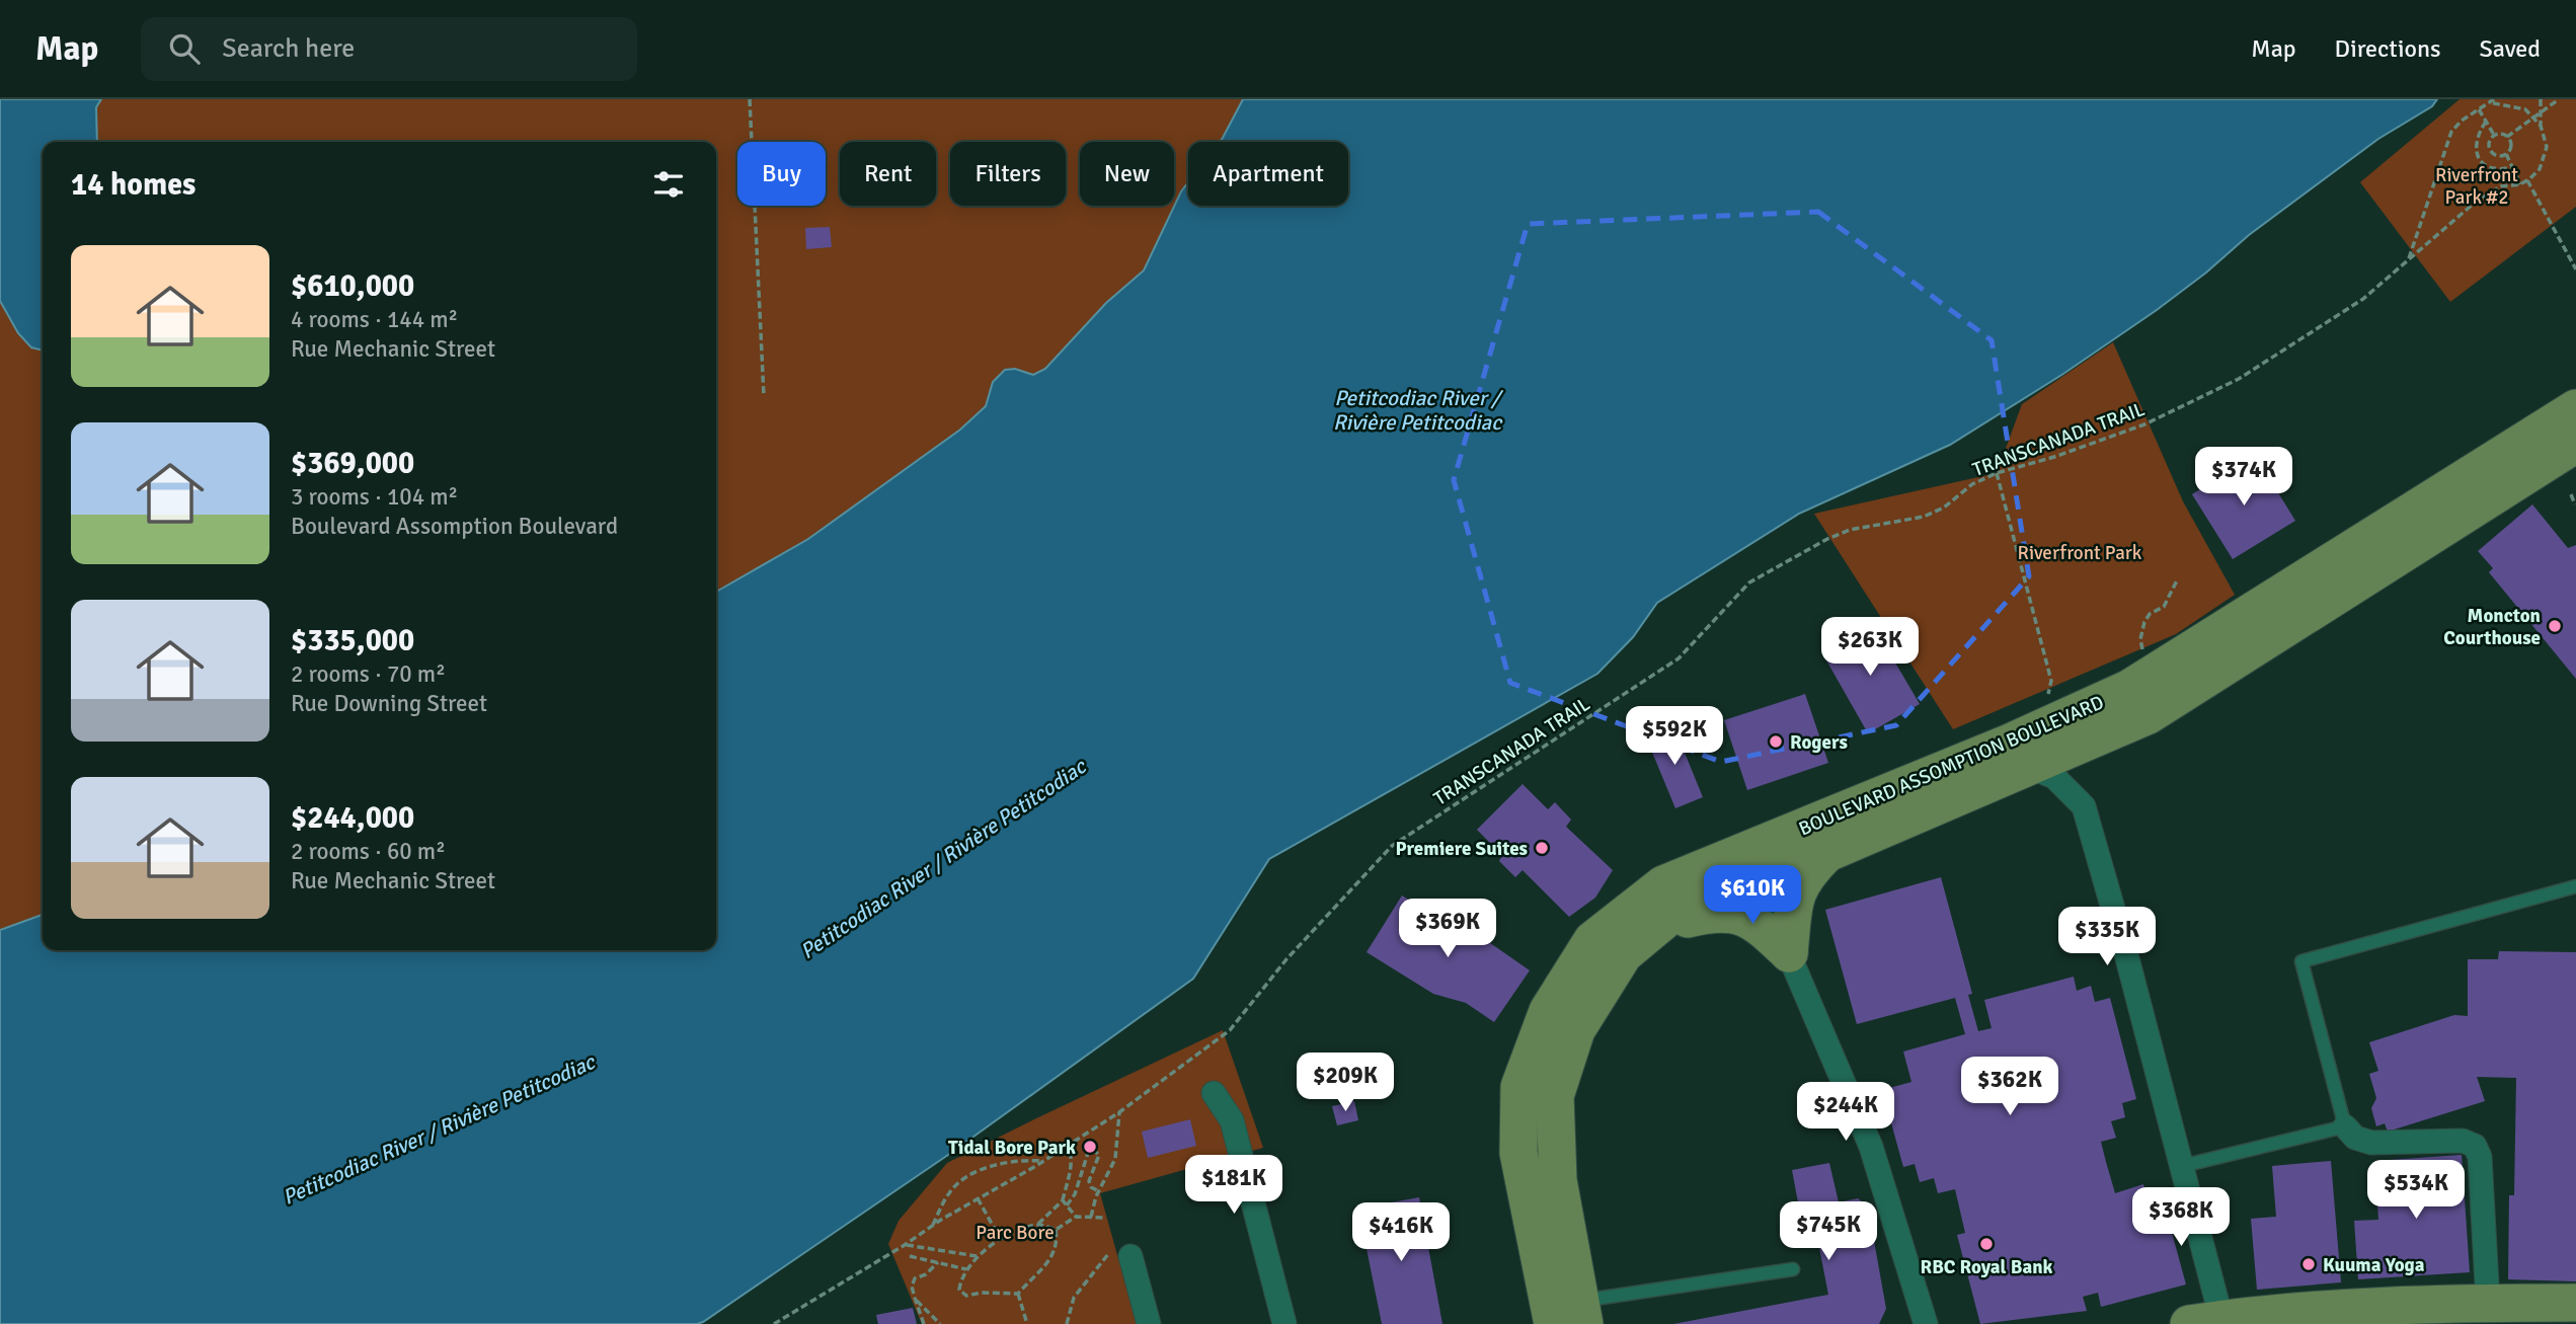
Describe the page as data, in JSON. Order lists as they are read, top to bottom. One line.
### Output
{"streets":{"main road":["BOULEVARD ASSOMPTION BOULEVARD"],"path":["TRANSCANADA TRAIL"]},"water":["Petitcodiac River / Rivière Petitcodiac"],"parks":["Riverfront Park #2","Riverfront Park","Parc Bore"],"places":["Moncton Courthouse","Rogers","Premiere Suites","Tidal Bore Park","RBC Royal Bank","Kuuma Yoga"],"page":{"header":"Map","search":"Search here","nav":["Map","Directions","Saved"],"chip":["Buy","Rent","Filters","New","Apartment"],"heading":"14 homes","list":[{"name":"$610,000","note":"4 rooms · 144 m² · Rue Mechanic Street"},{"name":"$369,000","note":"3 rooms · 104 m² · Boulevard Assomption Boulevard"},{"name":"$335,000","note":"2 rooms · 70 m² · Rue Downing Street"},{"name":"$244,000","note":"2 rooms · 60 m² · Rue Mechanic Street"}],"price":["$374K","$263K","$592K","$610K","$369K","$335K","$209K","$362K","$244K","$181K","$534K","$368K","$745K","$416K"]}}
